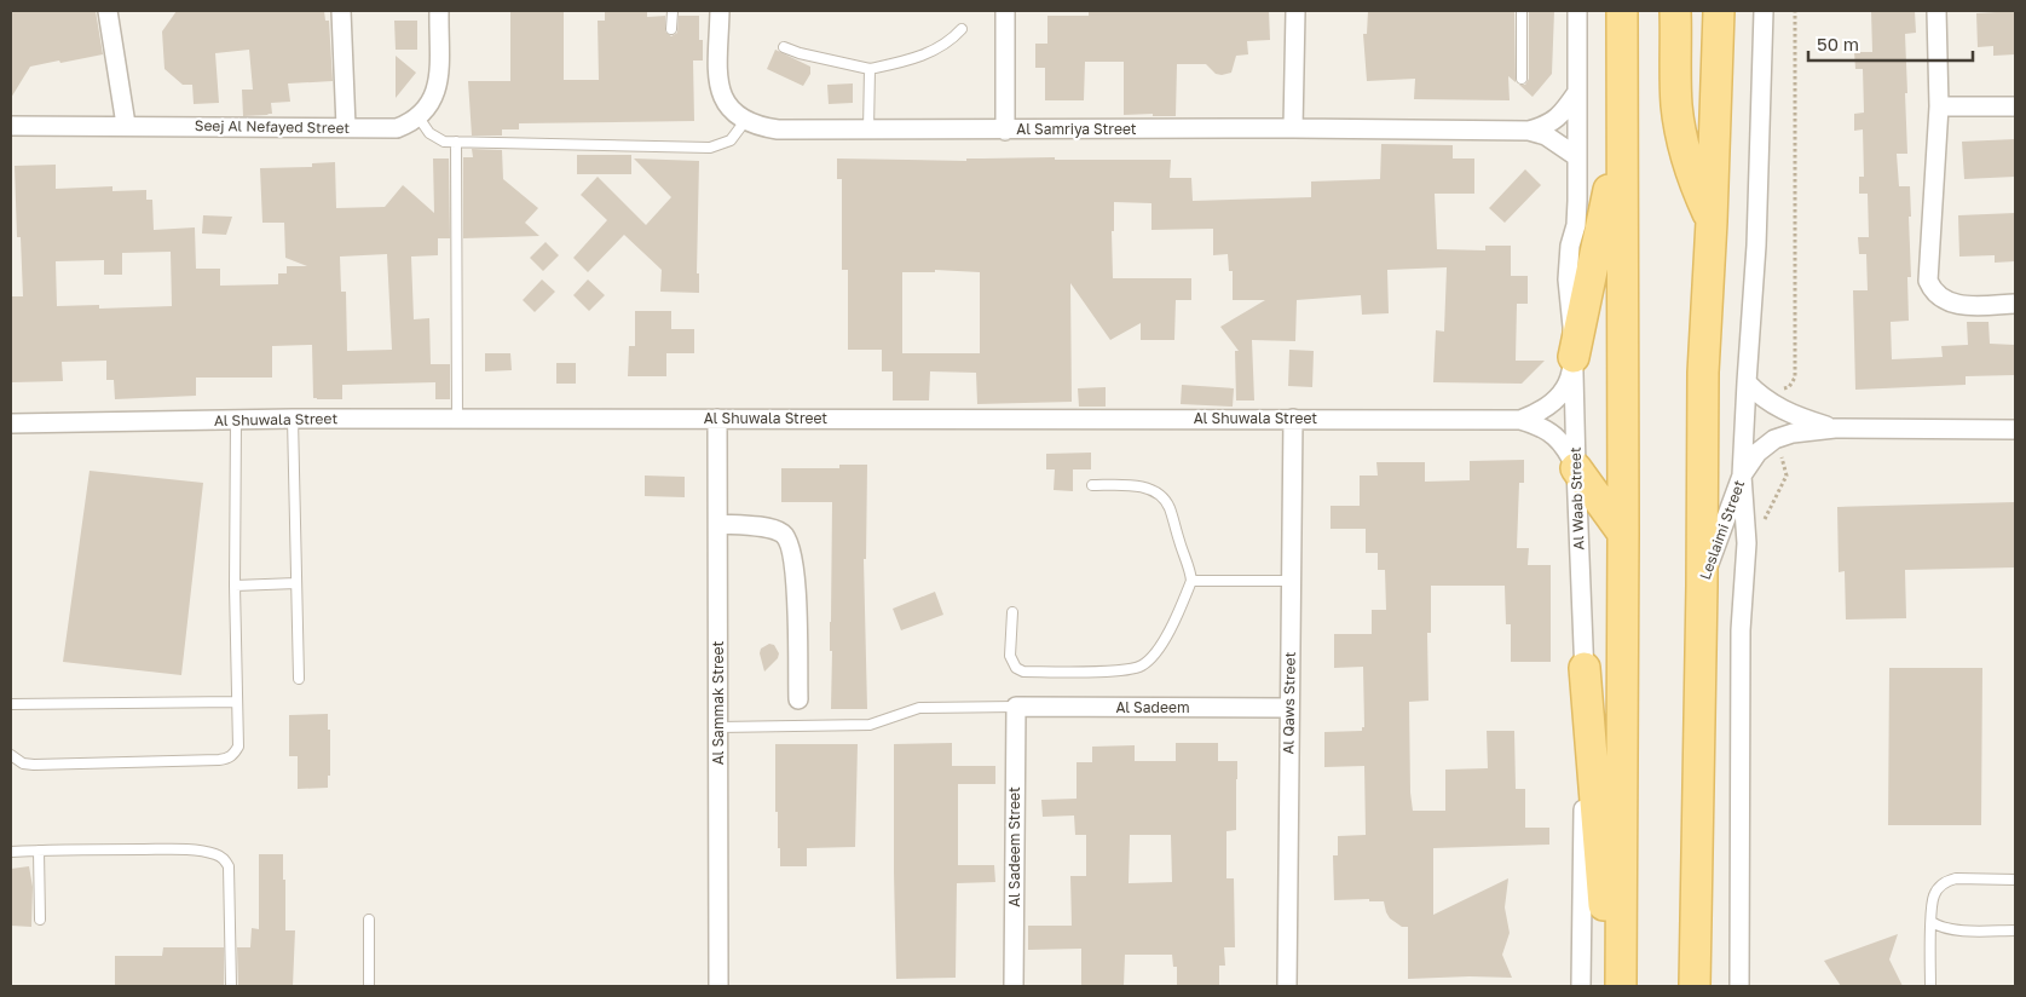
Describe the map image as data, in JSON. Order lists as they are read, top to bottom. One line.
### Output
{"streets":{"street":["Seej Al Nefayed Street","Al Samriya Street","Al Shuwala Street","Al Waab Street","Leslaimi Street","Al Sammak Street","Al Qaws Street","Al Sadeem","Al Sadeem Street"]},"crossings":[["Al Samriya Street","Al Waab Street"],["Al Shuwala Street","Al Waab Street"],["Al Shuwala Street","Al Sammak Street"],["Al Shuwala Street","Al Qaws Street"],["Al Qaws Street","Al Sadeem"],["Al Sadeem","Al Sadeem Street"]],"scale_bar":"50 m"}
